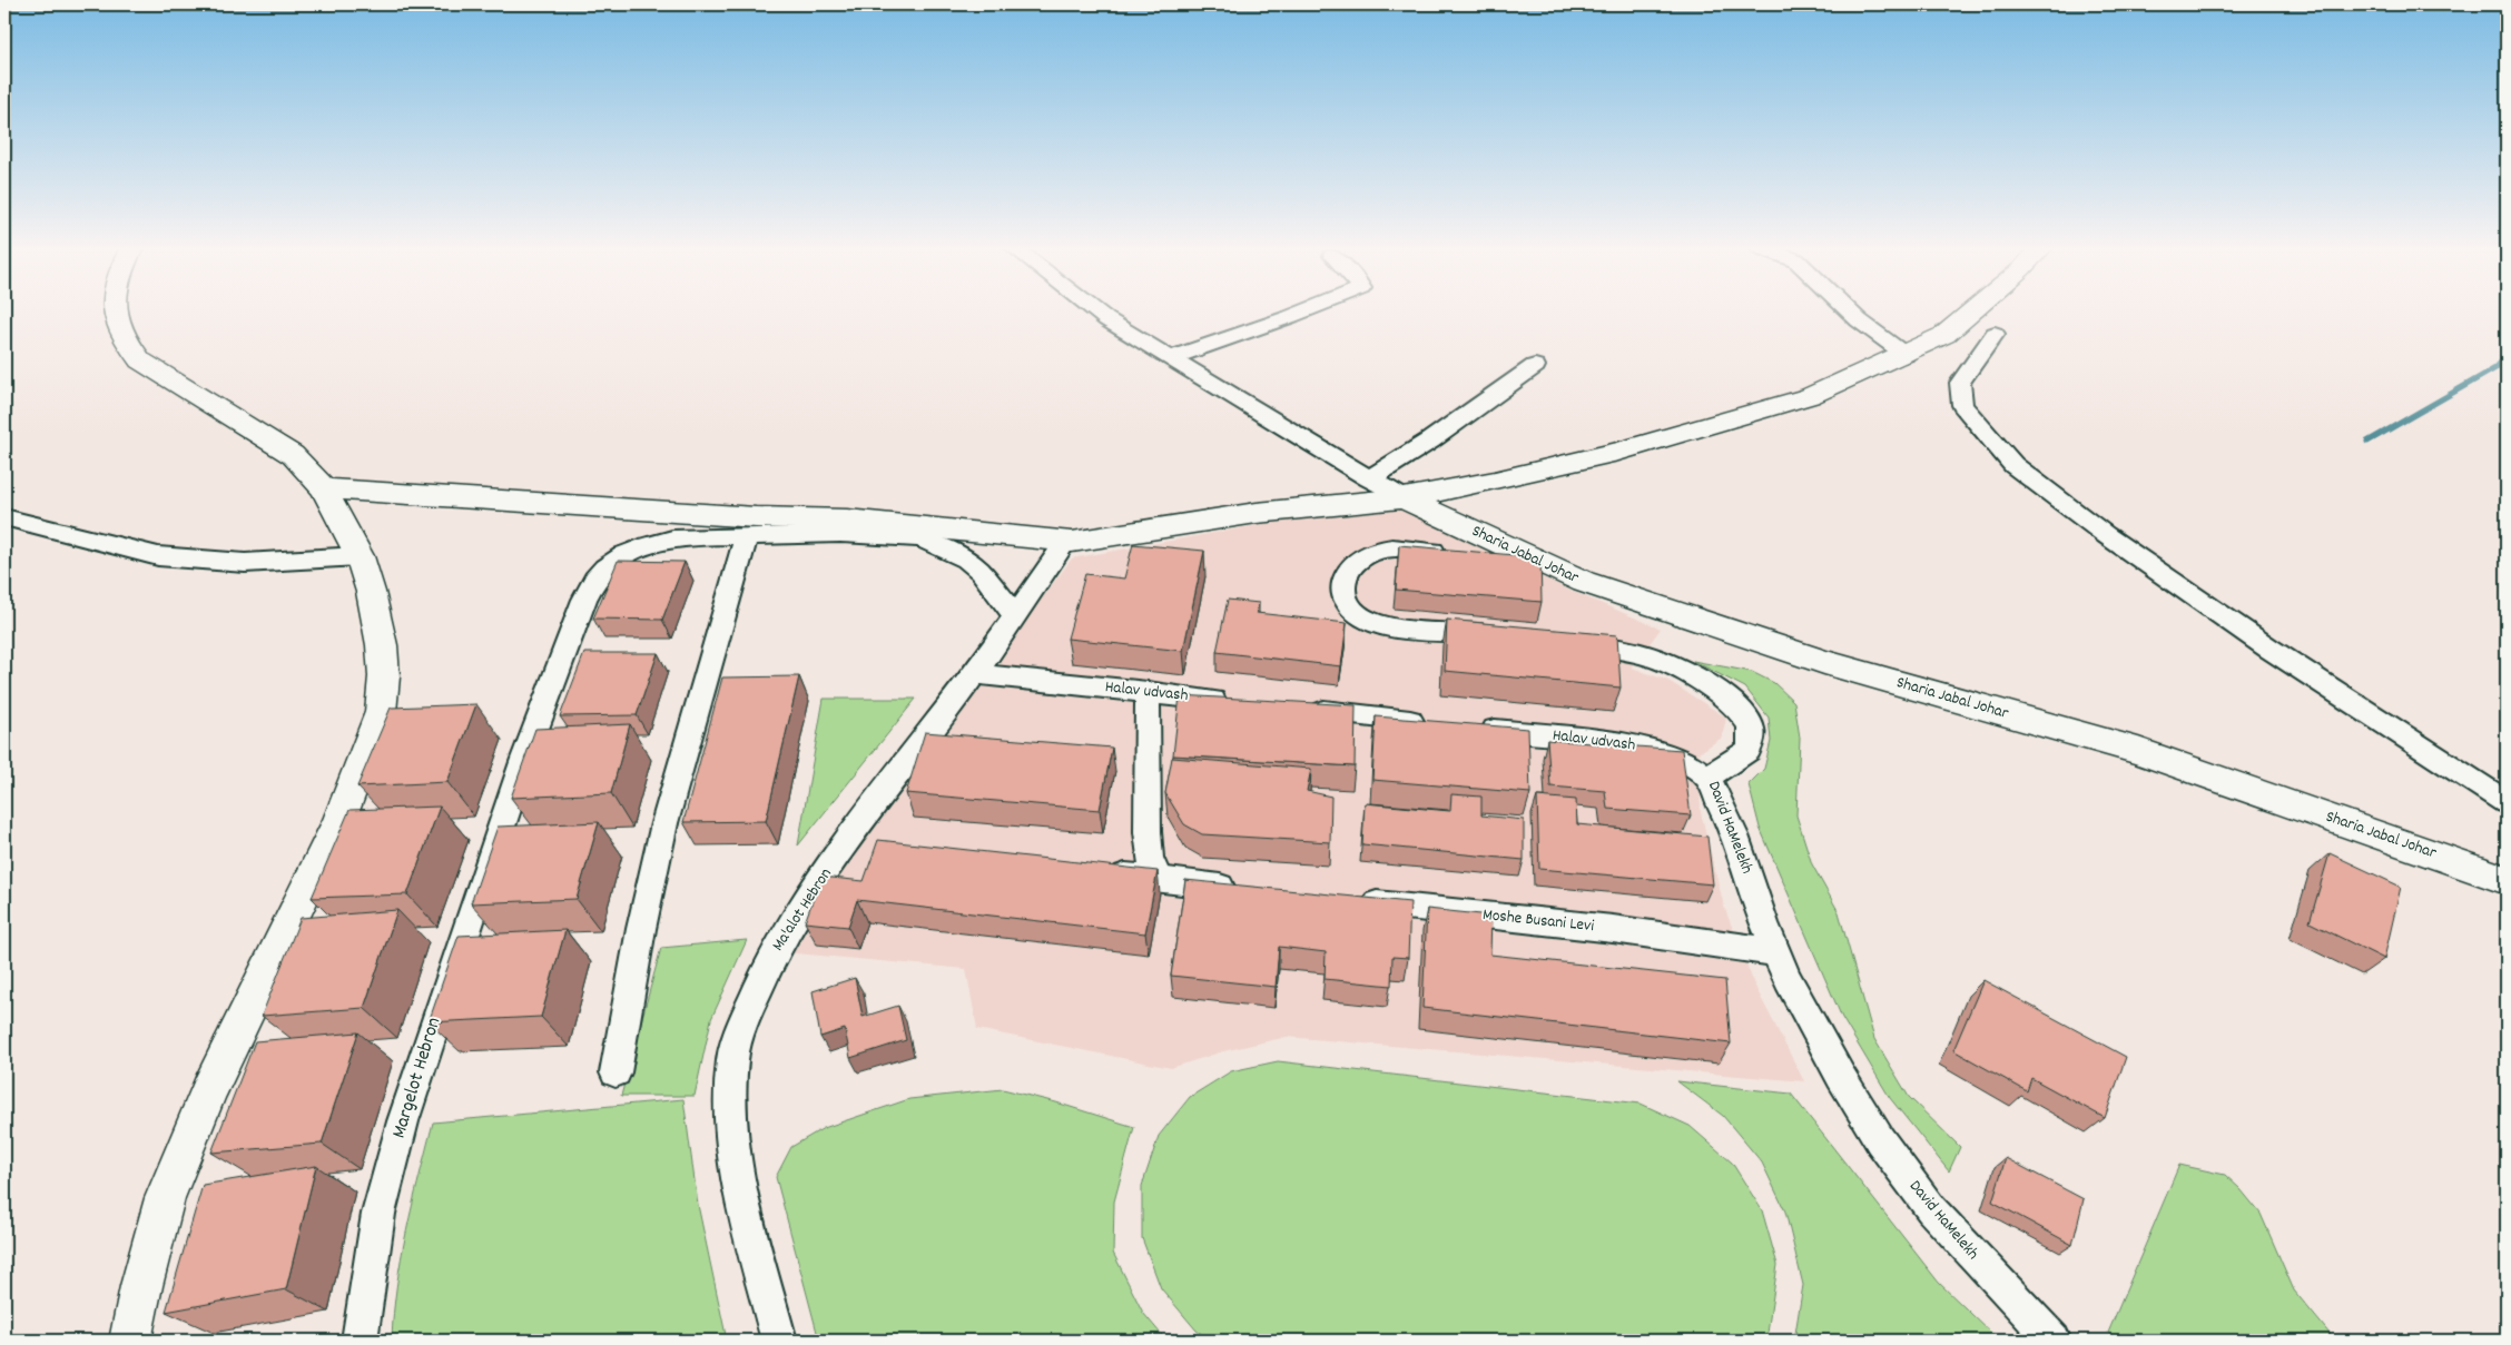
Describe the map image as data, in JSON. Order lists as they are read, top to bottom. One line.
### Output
{"streets":{"street":["Sharia Jabal Johar","Halav udvash","David HaMelekh","Ma'alot Hebron","Moshe Busani Levi","Margelot Hebron"]},"crossings":[["Halav udvash","David HaMelekh"],["Halav udvash","Ma'alot Hebron"],["David HaMelekh","Moshe Busani Levi"],["Ma'alot Hebron","Margelot Hebron"]]}
